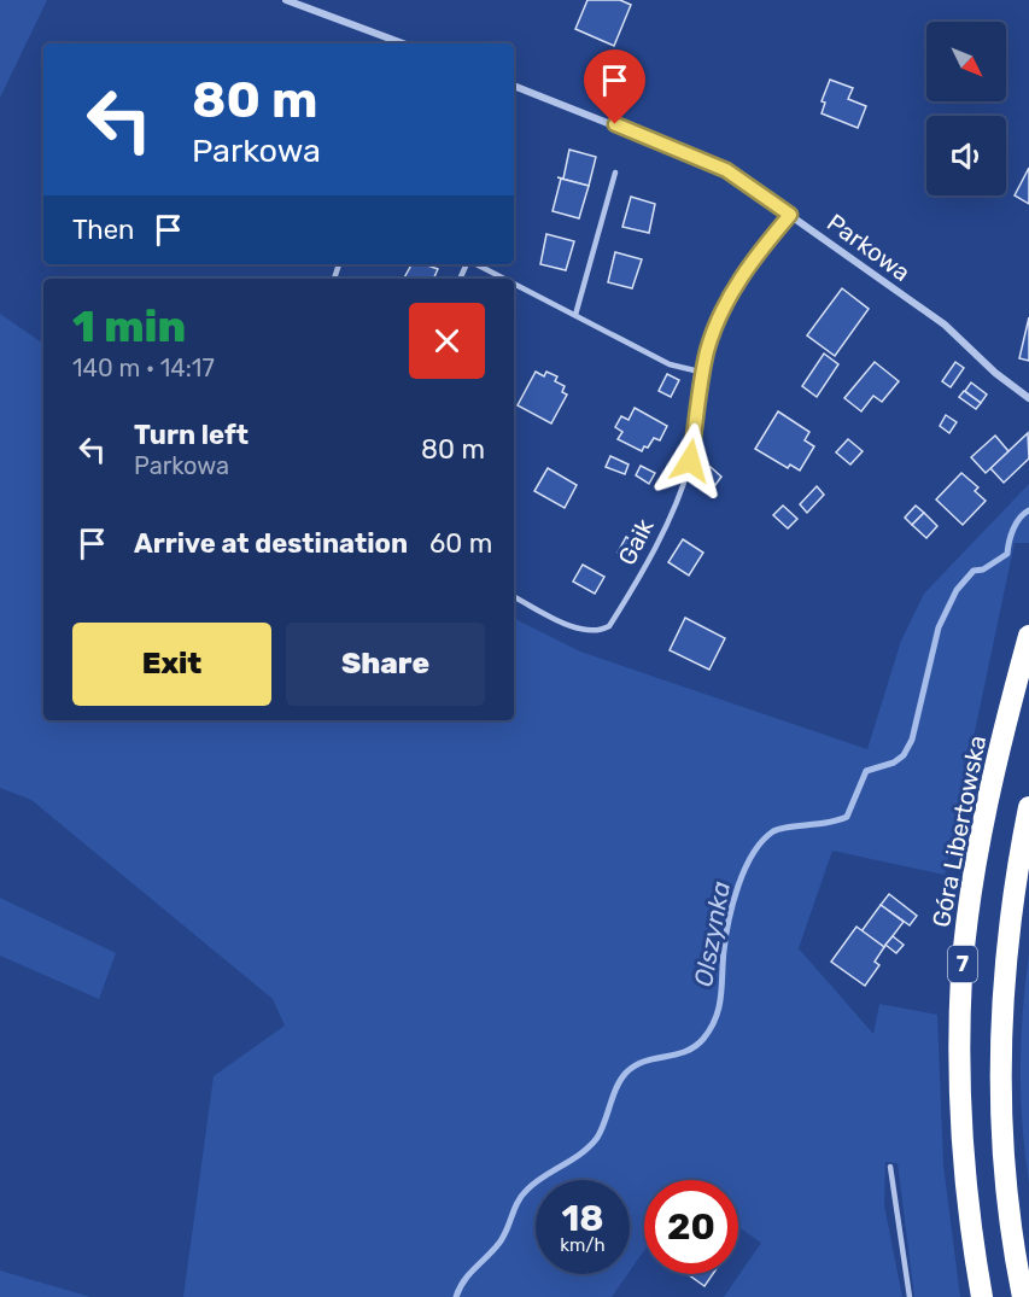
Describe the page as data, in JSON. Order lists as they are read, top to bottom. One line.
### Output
{"streets":{"highway":["Góra Libertowska","7"],"street":["Parkowa"],"lane":["Gaik"]},"crossings":[["Parkowa","Gaik"]],"water":["Olszynka"],"north":"bottom right","page":{"turn":["80 m","Parkowa"],"then":"Then","heading":["1 min","140 m · 14:17"],"list":[{"name":"Turn left","note":"Parkowa","value":"80 m"},{"name":"Arrive at destination","value":"60 m"}],"buttons":["Exit","Share"],"speed":"18 km/h","limit":"20"}}
